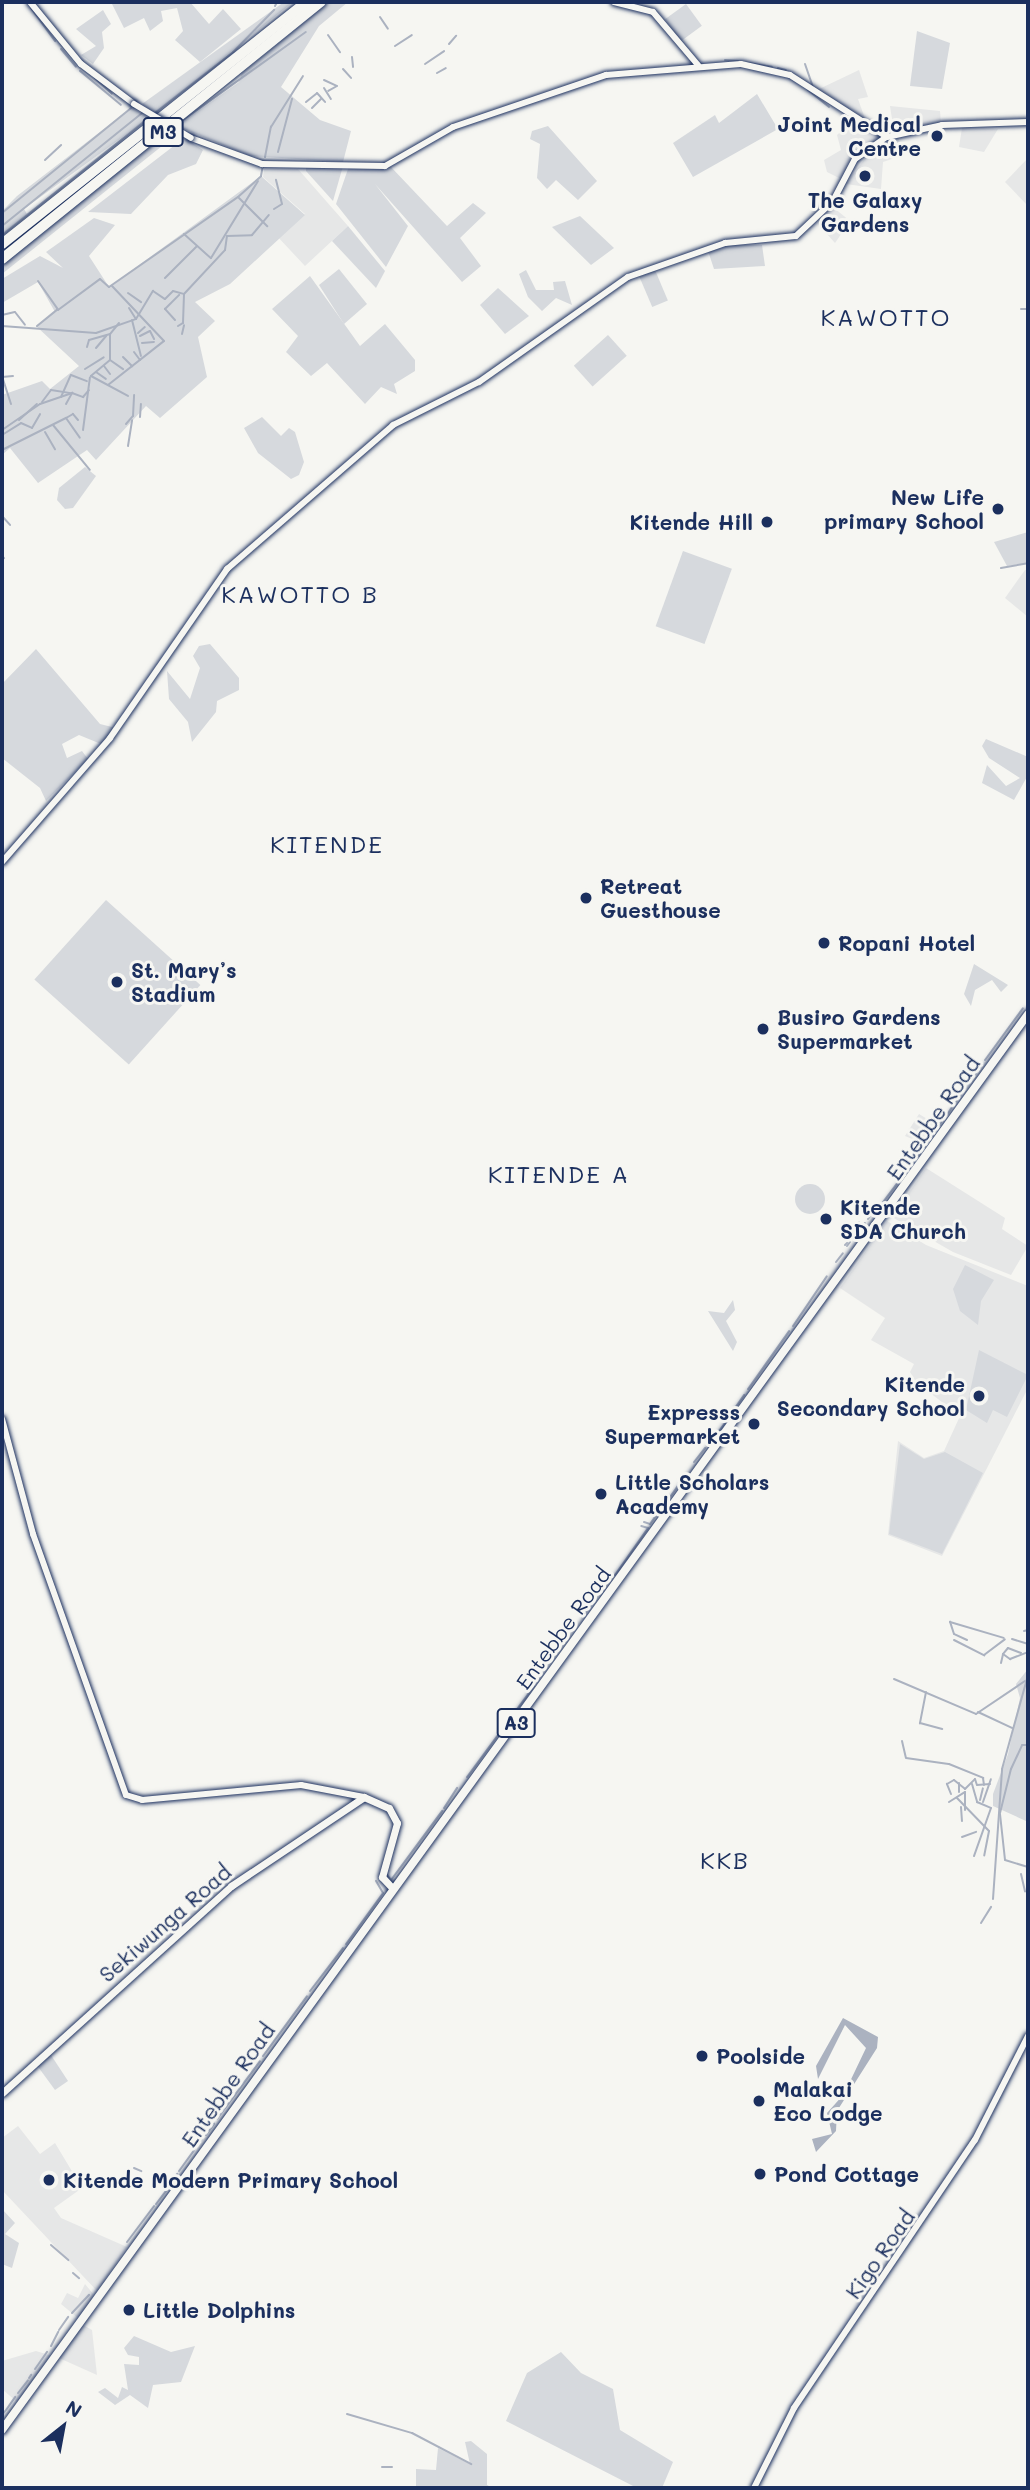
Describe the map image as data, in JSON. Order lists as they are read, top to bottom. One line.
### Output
{"streets":{"highway":["M3"],"main road":["Entebbe Road","A3","Sekiwunga Road"],"street":["Kigo Road"]},"districts":["KAWOTTO","KAWOTTO B","KITENDE","KITENDE A","KKB"],"places":["Joint Medical Centre","The Galaxy Gardens","New Life primary School","Kitende Hill","Retreat Guesthouse","Ropani Hotel","St. Mary’s Stadium","Busiro Gardens Supermarket","Kitende SDA Church","Kitende Secondary School","Expresss Supermarket","Little Scholars Academy","Poolside","Malakai Eco Lodge","Pond Cottage","Kitende Modern Primary School","Little Dolphins"],"north":"top right"}
